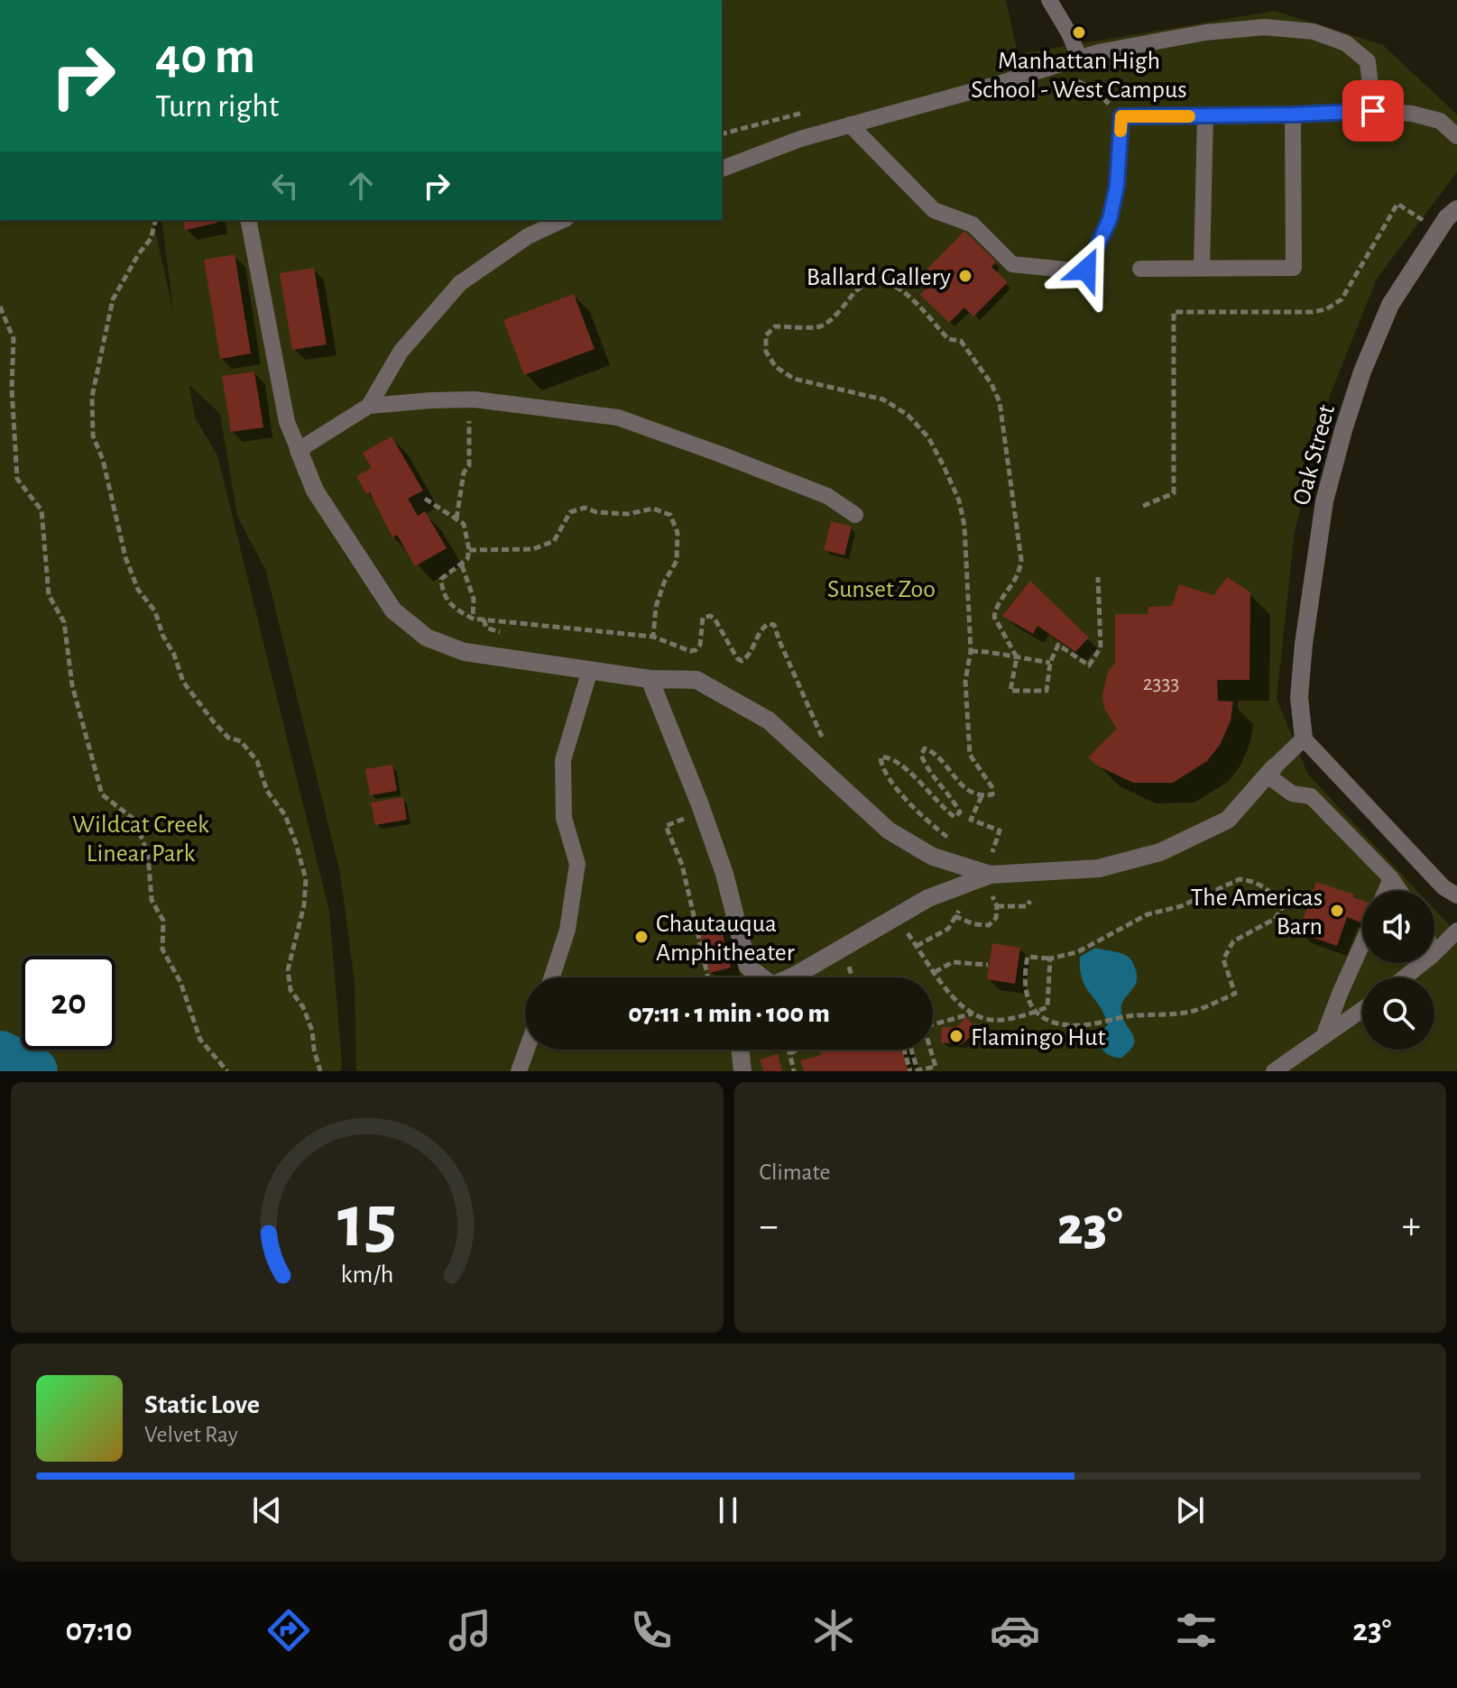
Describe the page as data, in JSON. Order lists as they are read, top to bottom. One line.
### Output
{"streets":{"street":["Oak Street"]},"parks":["Sunset Zoo","Wildcat Creek Linear Park"],"places":["Manhattan High School - West Campus","Ballard Gallery","The Americas Barn","Chautauqua Amphitheater","Flamingo Hut"],"house_numbers":["2333"],"page":{"turn":["40 m","Turn right"],"limit":"20","trip":"07:11 · 1 min · 100 m","tile":"Climate","heat":["−","23°","+"],"song":["Static Love","Velvet Ray"],"tabs":["07:10","23°"],"gauge":["15","km/h"]}}
